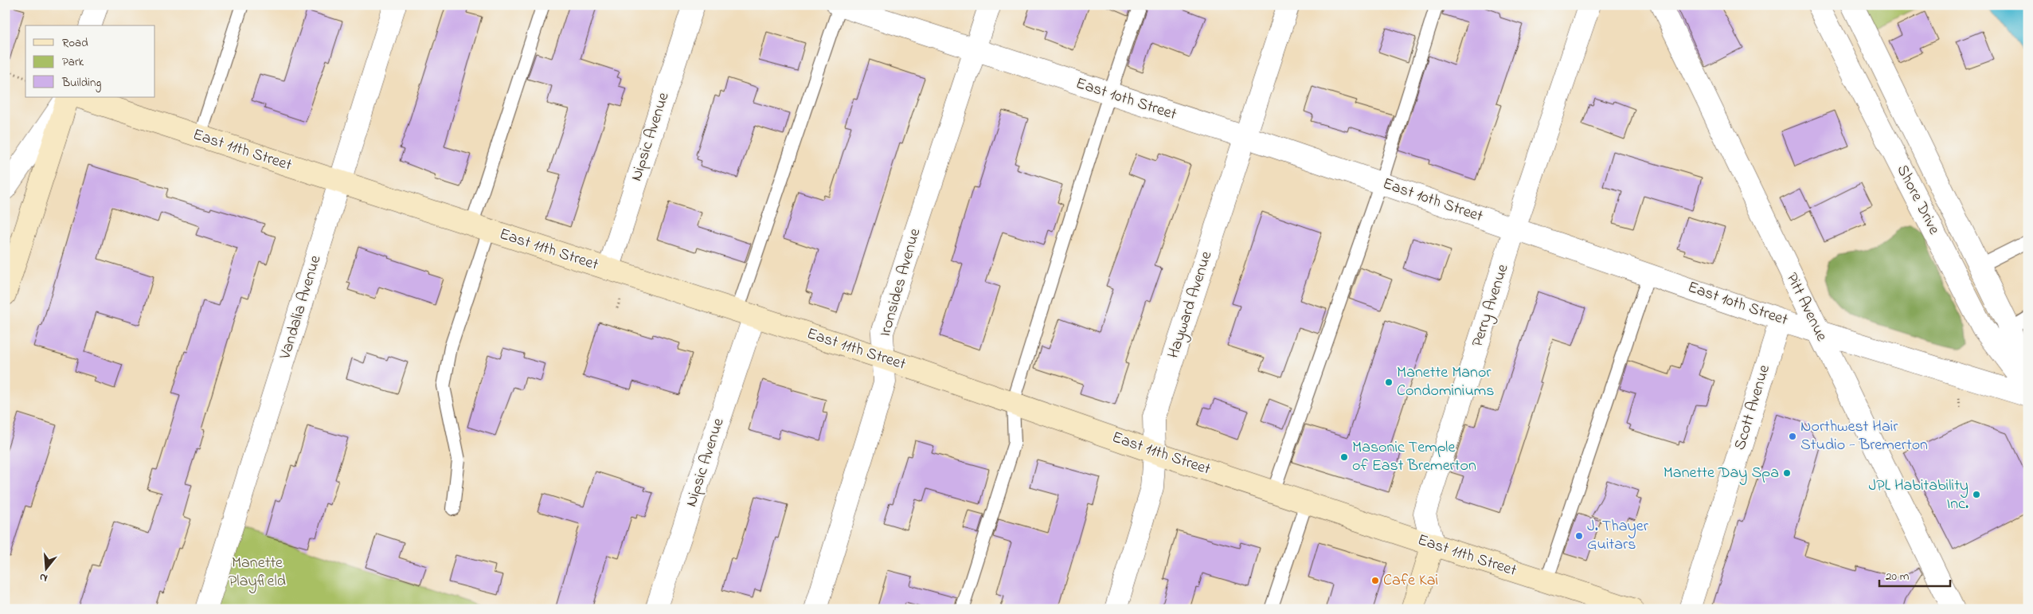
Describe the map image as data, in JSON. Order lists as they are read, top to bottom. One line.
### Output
{"streets":{"main road":["East 11th Street"],"street":["East 10th Street","Nipsic Avenue","Shore Drive","Ironsides Avenue","Hayward Avenue","Perry Avenue","Vandalia Avenue","Pitt Avenue","Scott Avenue"]},"crossings":[["East 10th Street","Ironsides Avenue"],["East 10th Street","Hayward Avenue"],["East 10th Street","Perry Avenue"],["East 10th Street","Pitt Avenue"],["East 10th Street","Scott Avenue"],["Nipsic Avenue","East 11th Street"],["East 11th Street","Ironsides Avenue"],["East 11th Street","Hayward Avenue"],["East 11th Street","Perry Avenue"],["East 11th Street","Vandalia Avenue"]],"parks":["Manette Playfield"],"places":["Manette Manor Condominiums","Northwest Hair Studio - Bremerton","Masonic Temple of East Bremerton","Manette Day Spa","JPL Habitability Inc.","J. Thayer Guitars","Cafe Kai"],"legend":["Road","Park","Building"],"scale_bar":"20 m","north":"bottom"}
